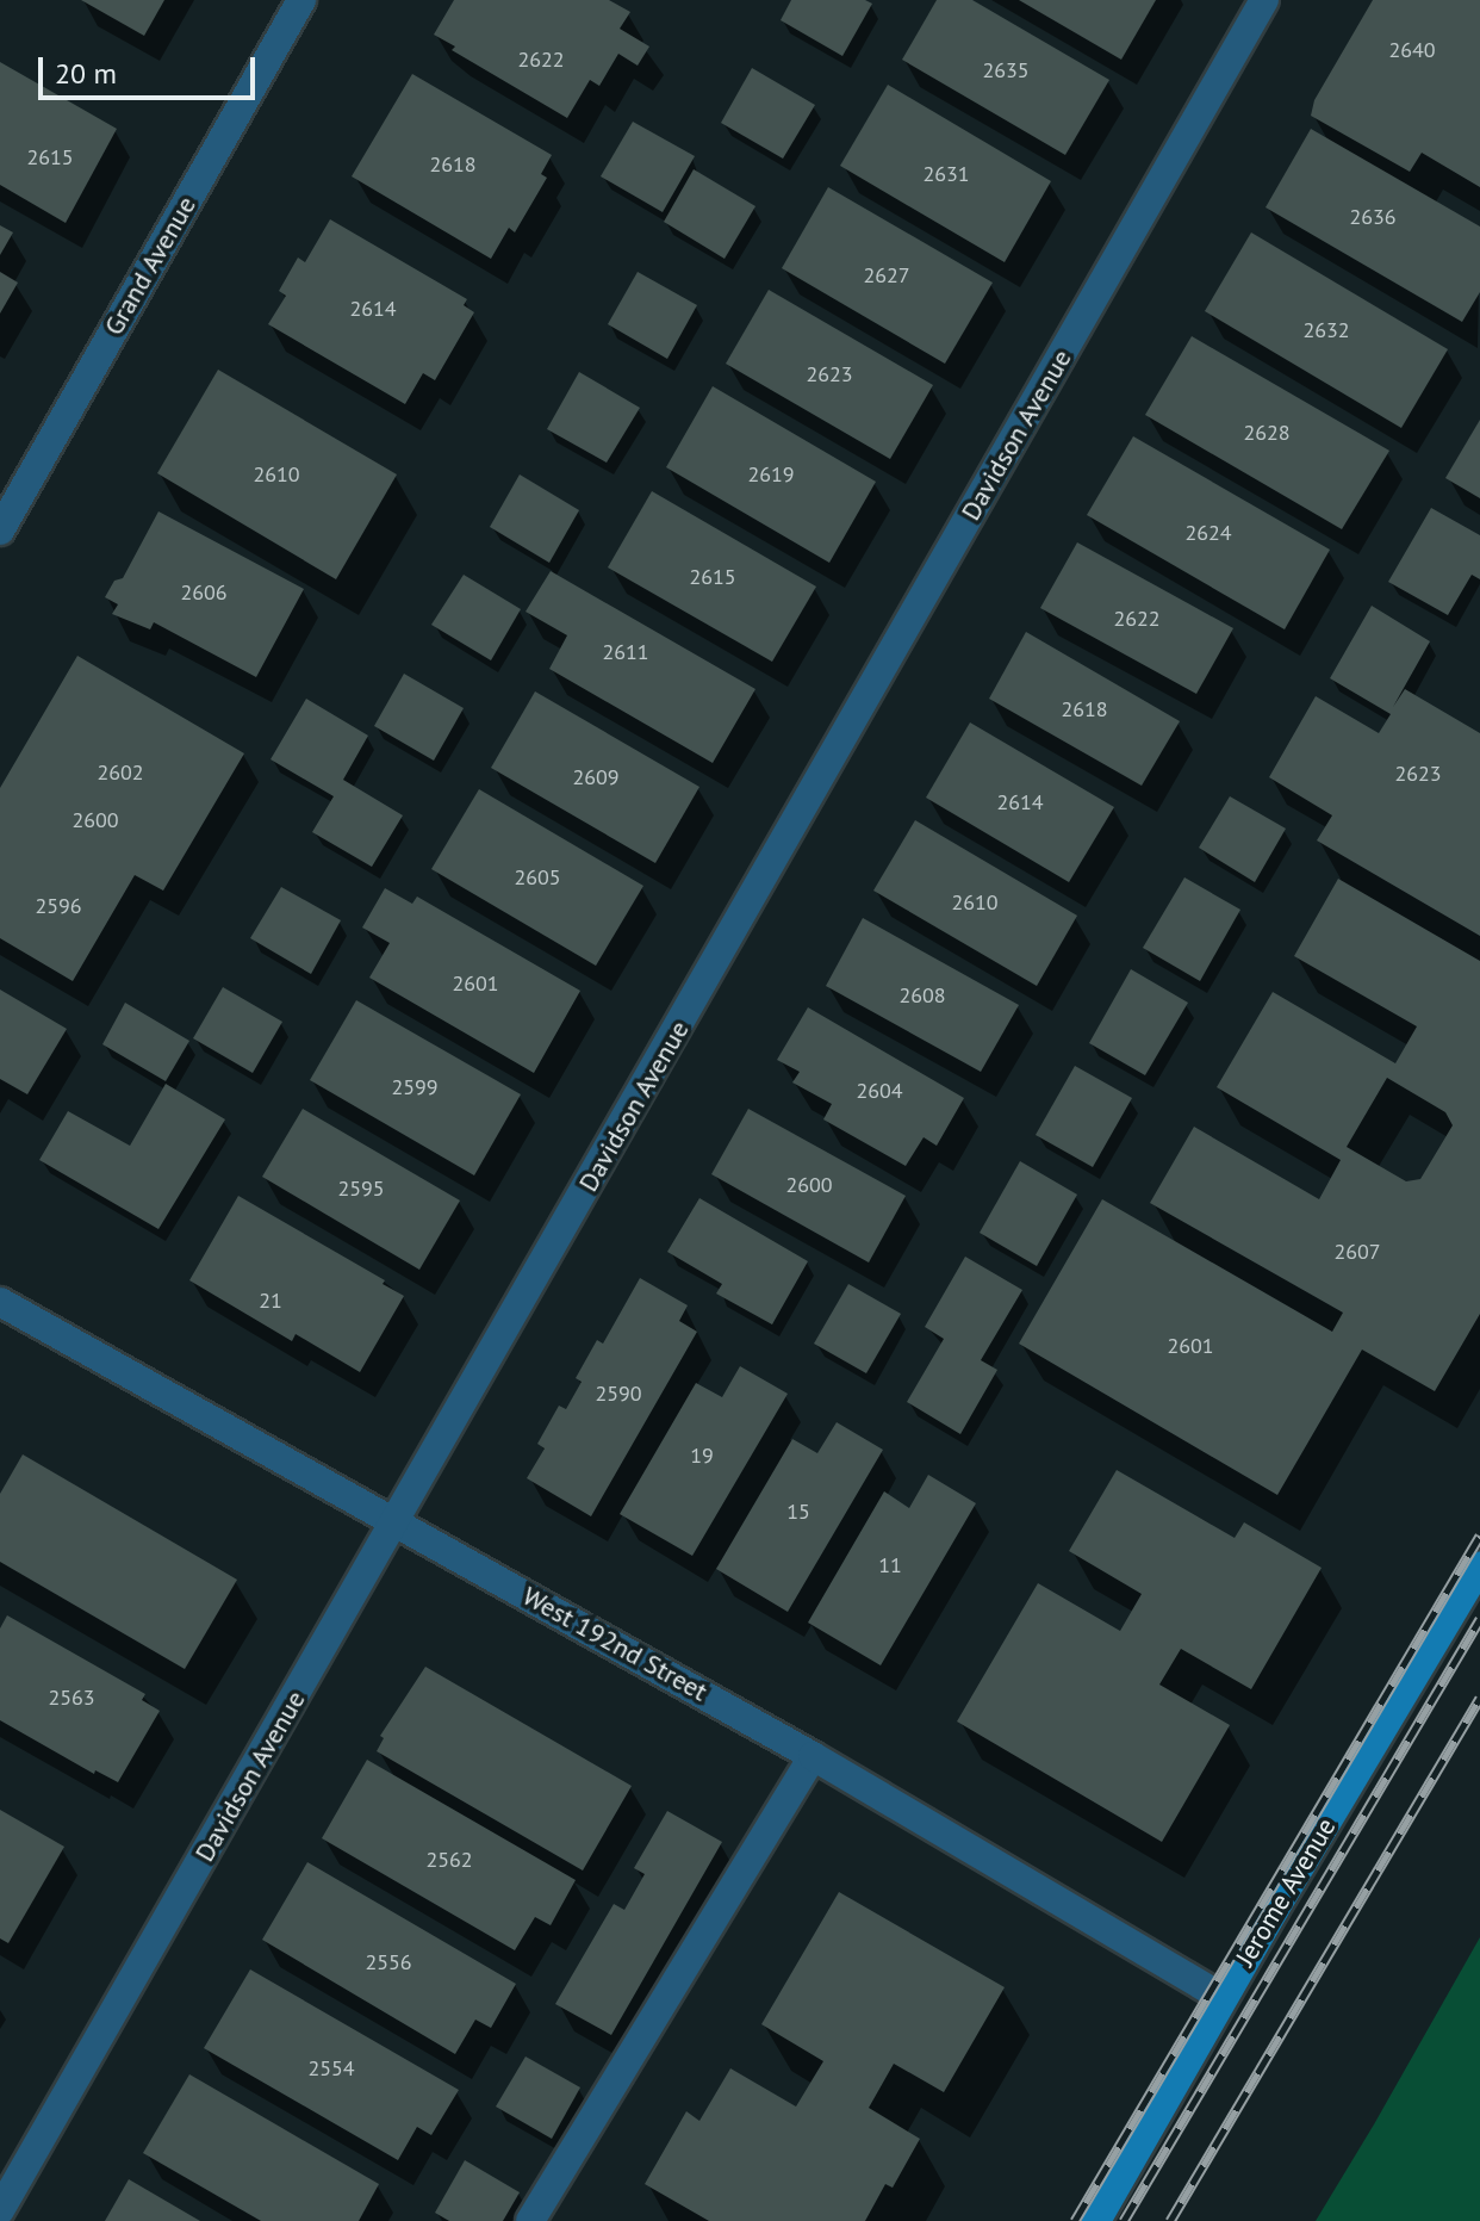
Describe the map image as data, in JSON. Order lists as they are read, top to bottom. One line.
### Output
{"streets":{"main road":["Jerome Avenue"],"street":["Grand Avenue","Davidson Avenue","West 192nd Street"]},"crossings":[["Davidson Avenue","West 192nd Street"],["West 192nd Street","Jerome Avenue"]],"house_numbers":["2640","2622","2635","2615","2618","2631","2636","2627","2614","2632","2623","2628","2610","2619","2624","2615","2606","2622","2611","2618","2602","2623","2609","2614","2600","2605","2610","2596","2601","2608","2599","2604","2600","2595","2607","21","2601","2590","19","15","11","2563","2562","2556","2554"],"scale_bar":"20 m"}
